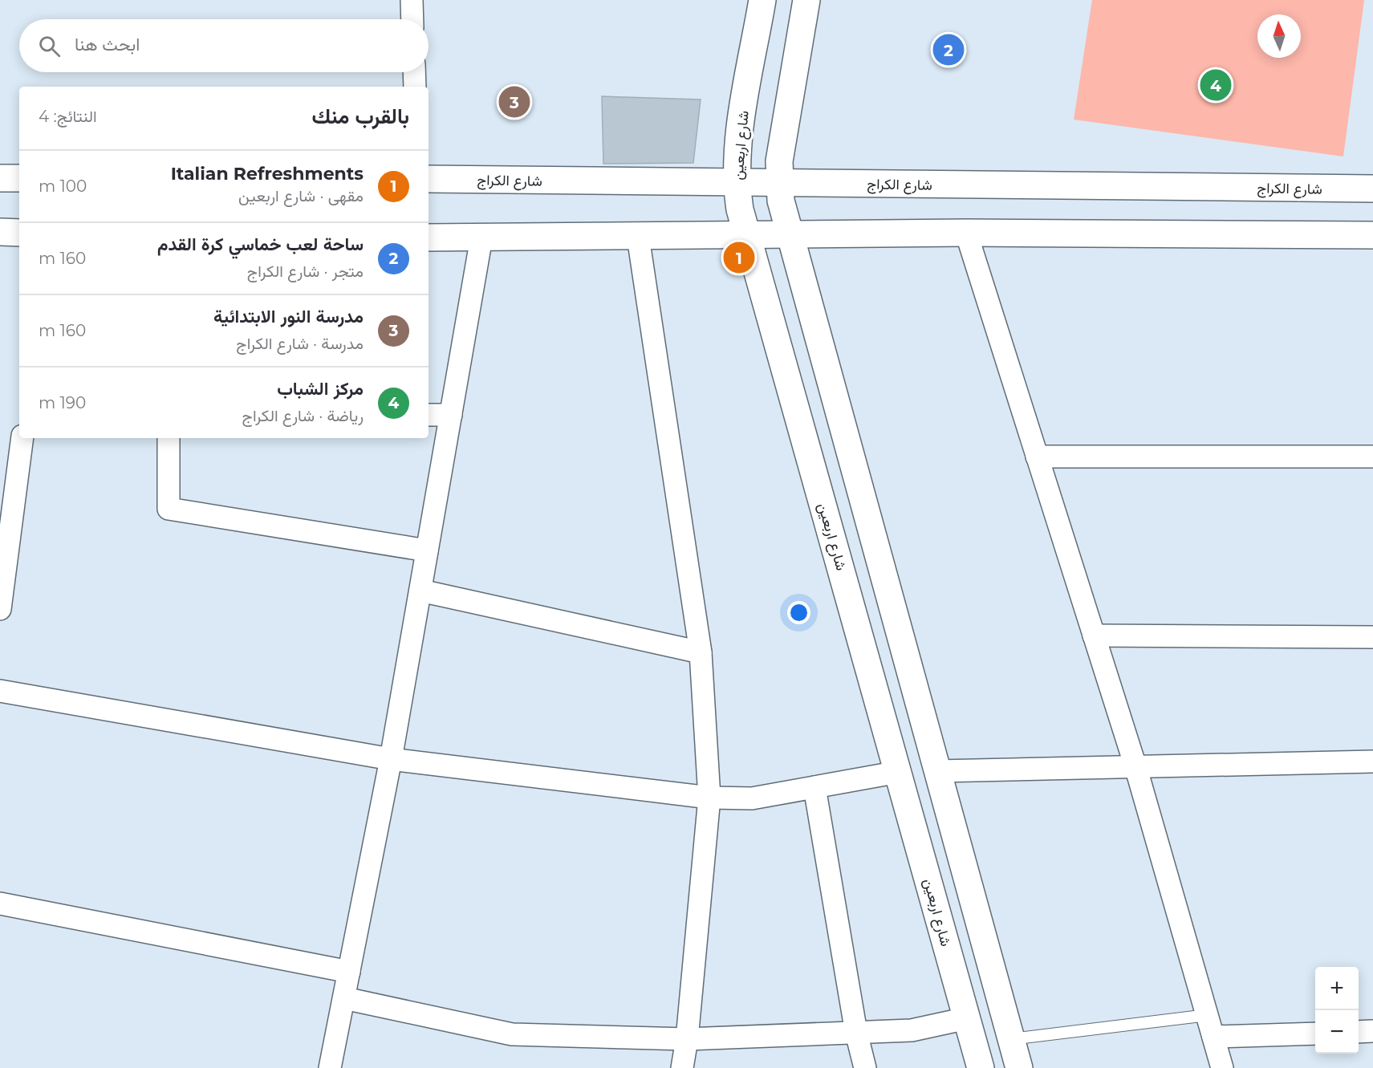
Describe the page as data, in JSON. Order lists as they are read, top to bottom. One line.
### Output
{"streets":{"main road":["شارع اربعين","شارع الكراج"]},"crossings":[["شارع اربعين","شارع الكراج"]],"north":"top","page":{"search":"ابحث هنا","pins":["2","4","3","1"],"heading":["بالقرب منك","النتائج: 4"],"list":[{"mark":"1","name":"Italian Refreshments","note":"مقهى · شارع اربعين","value":"100 m"},{"mark":"2","name":"ساحة لعب خماسي كرة القدم","note":"متجر · شارع الكراج","value":"160 m"},{"mark":"3","name":"مدرسة النور الابتدائية","note":"مدرسة · شارع الكراج","value":"160 m"},{"mark":"4","name":"مركز الشباب","note":"رياضة · شارع الكراج","value":"190 m"}],"map_buttons":["+","−"]}}
